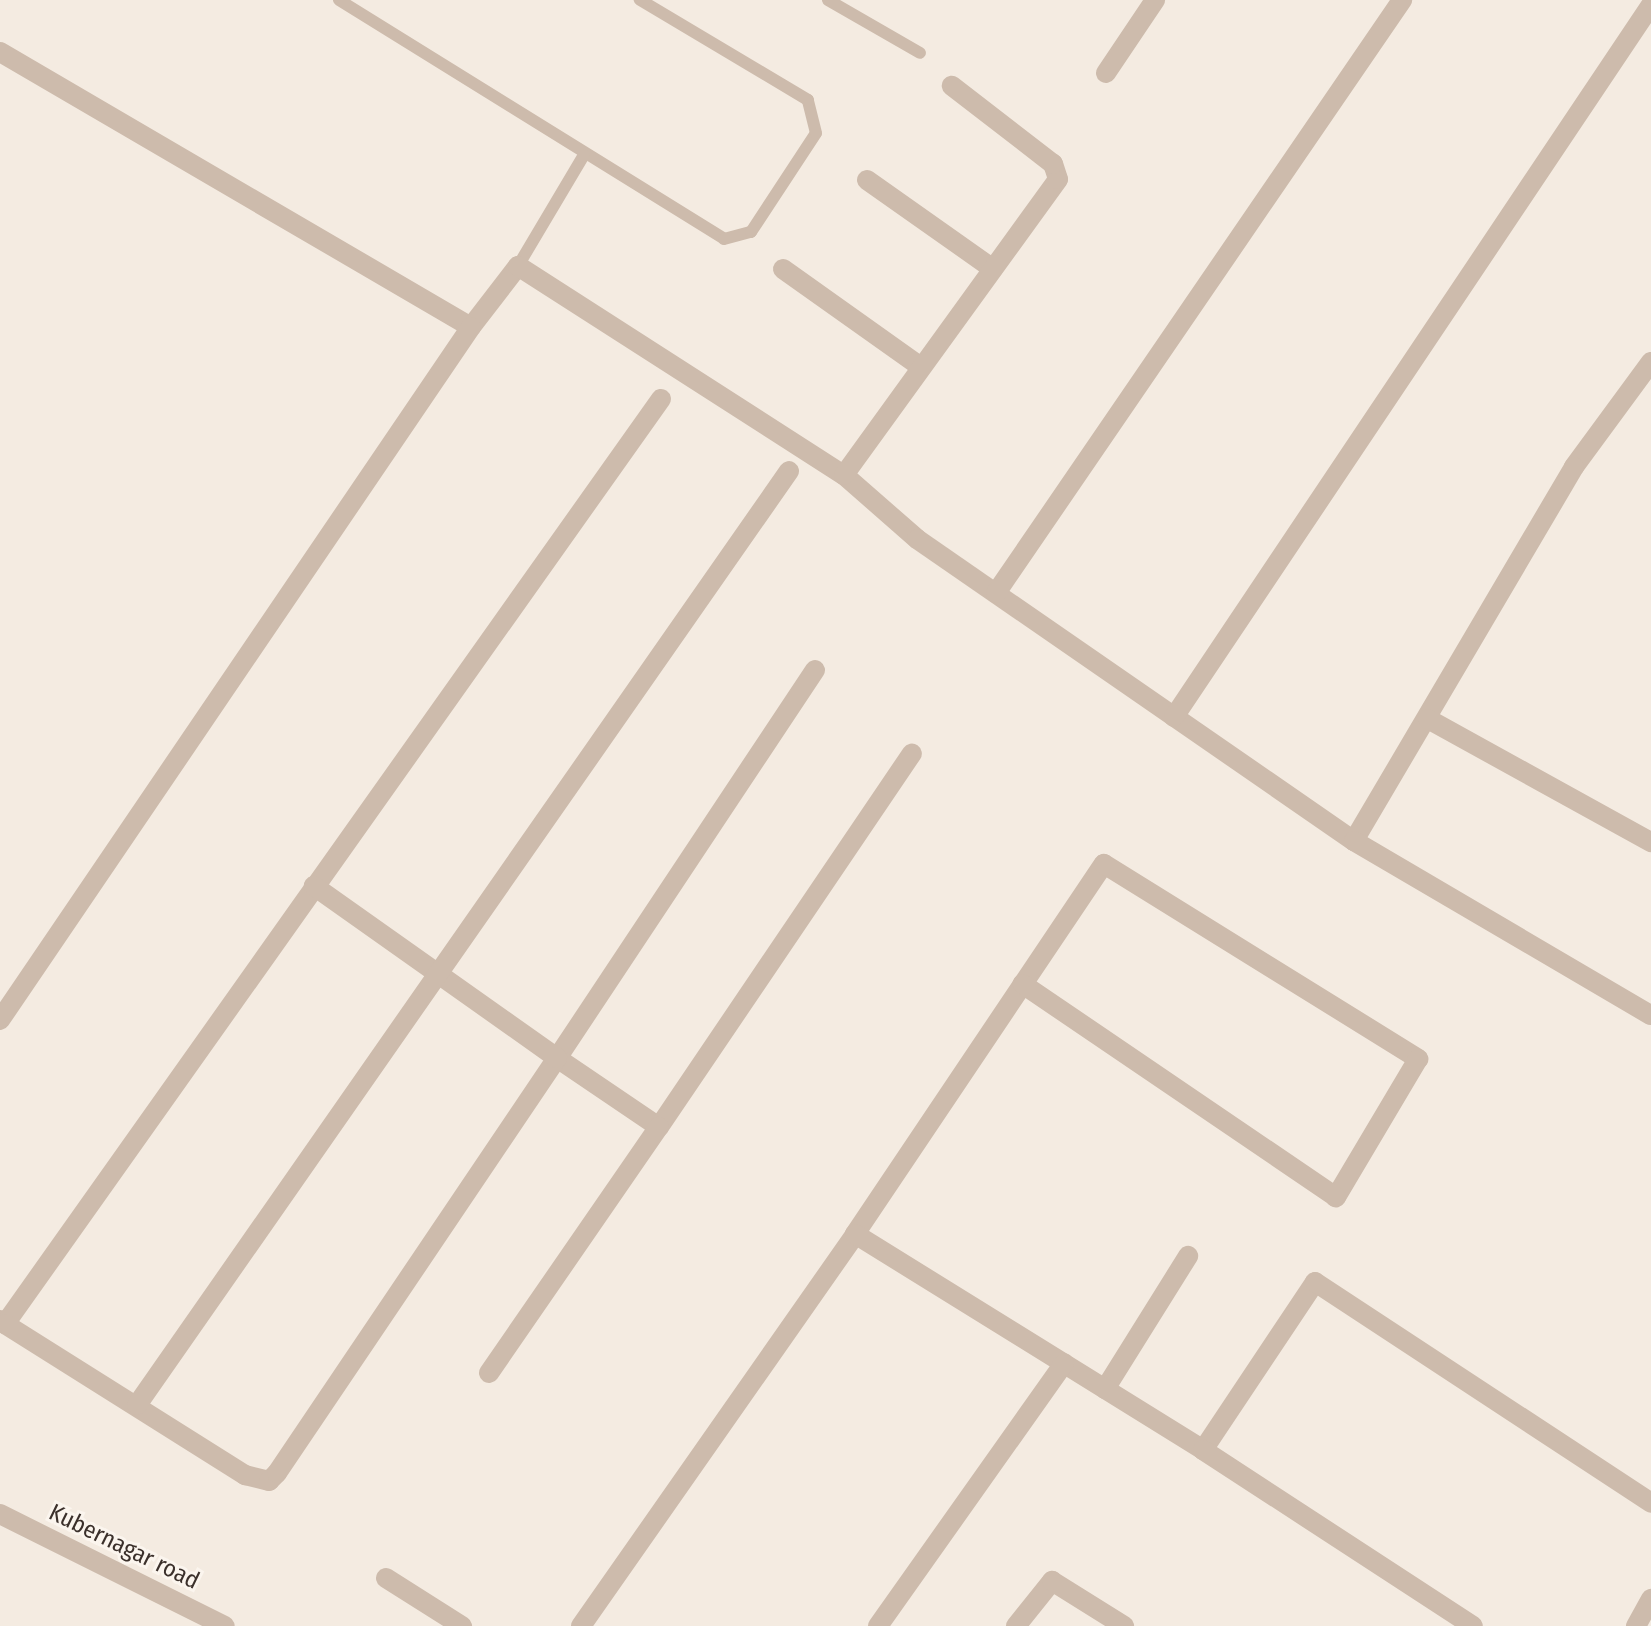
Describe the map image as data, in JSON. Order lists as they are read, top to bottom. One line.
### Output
{"streets":{"street":["Kubernagar road"]}}
